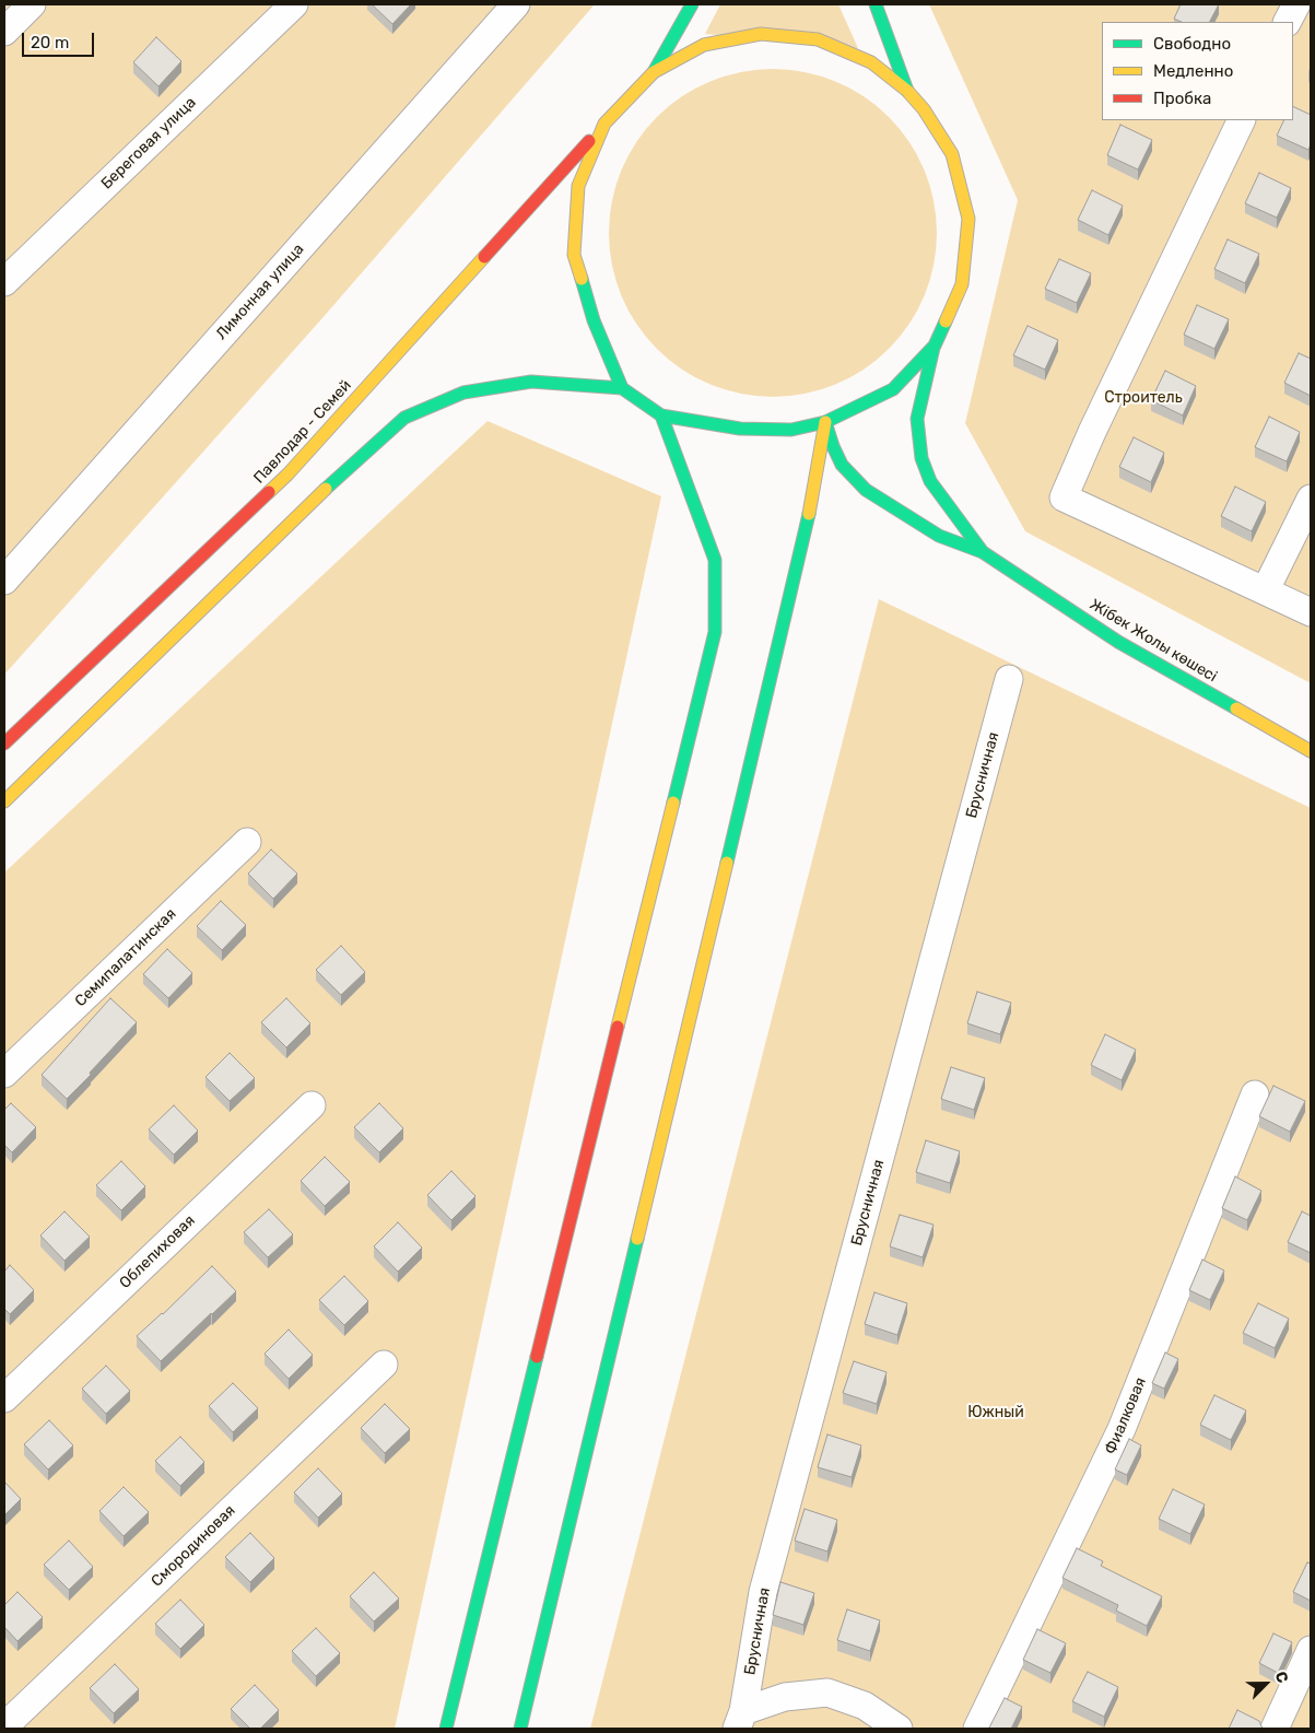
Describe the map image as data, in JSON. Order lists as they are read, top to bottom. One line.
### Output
{"streets":{"main road":["Павлодар - Семей","Жібек Жолы көшесі"],"street":["Береговая улица","Лимонная улица","Брусничная","Семипалатинская","Облепиховая","Фиалковая","Смородиновая"]},"parks":["Строитель","Южный"],"legend":["Свободно","Медленно","Пробка"],"scale_bar":"20 m","north":"top right"}
